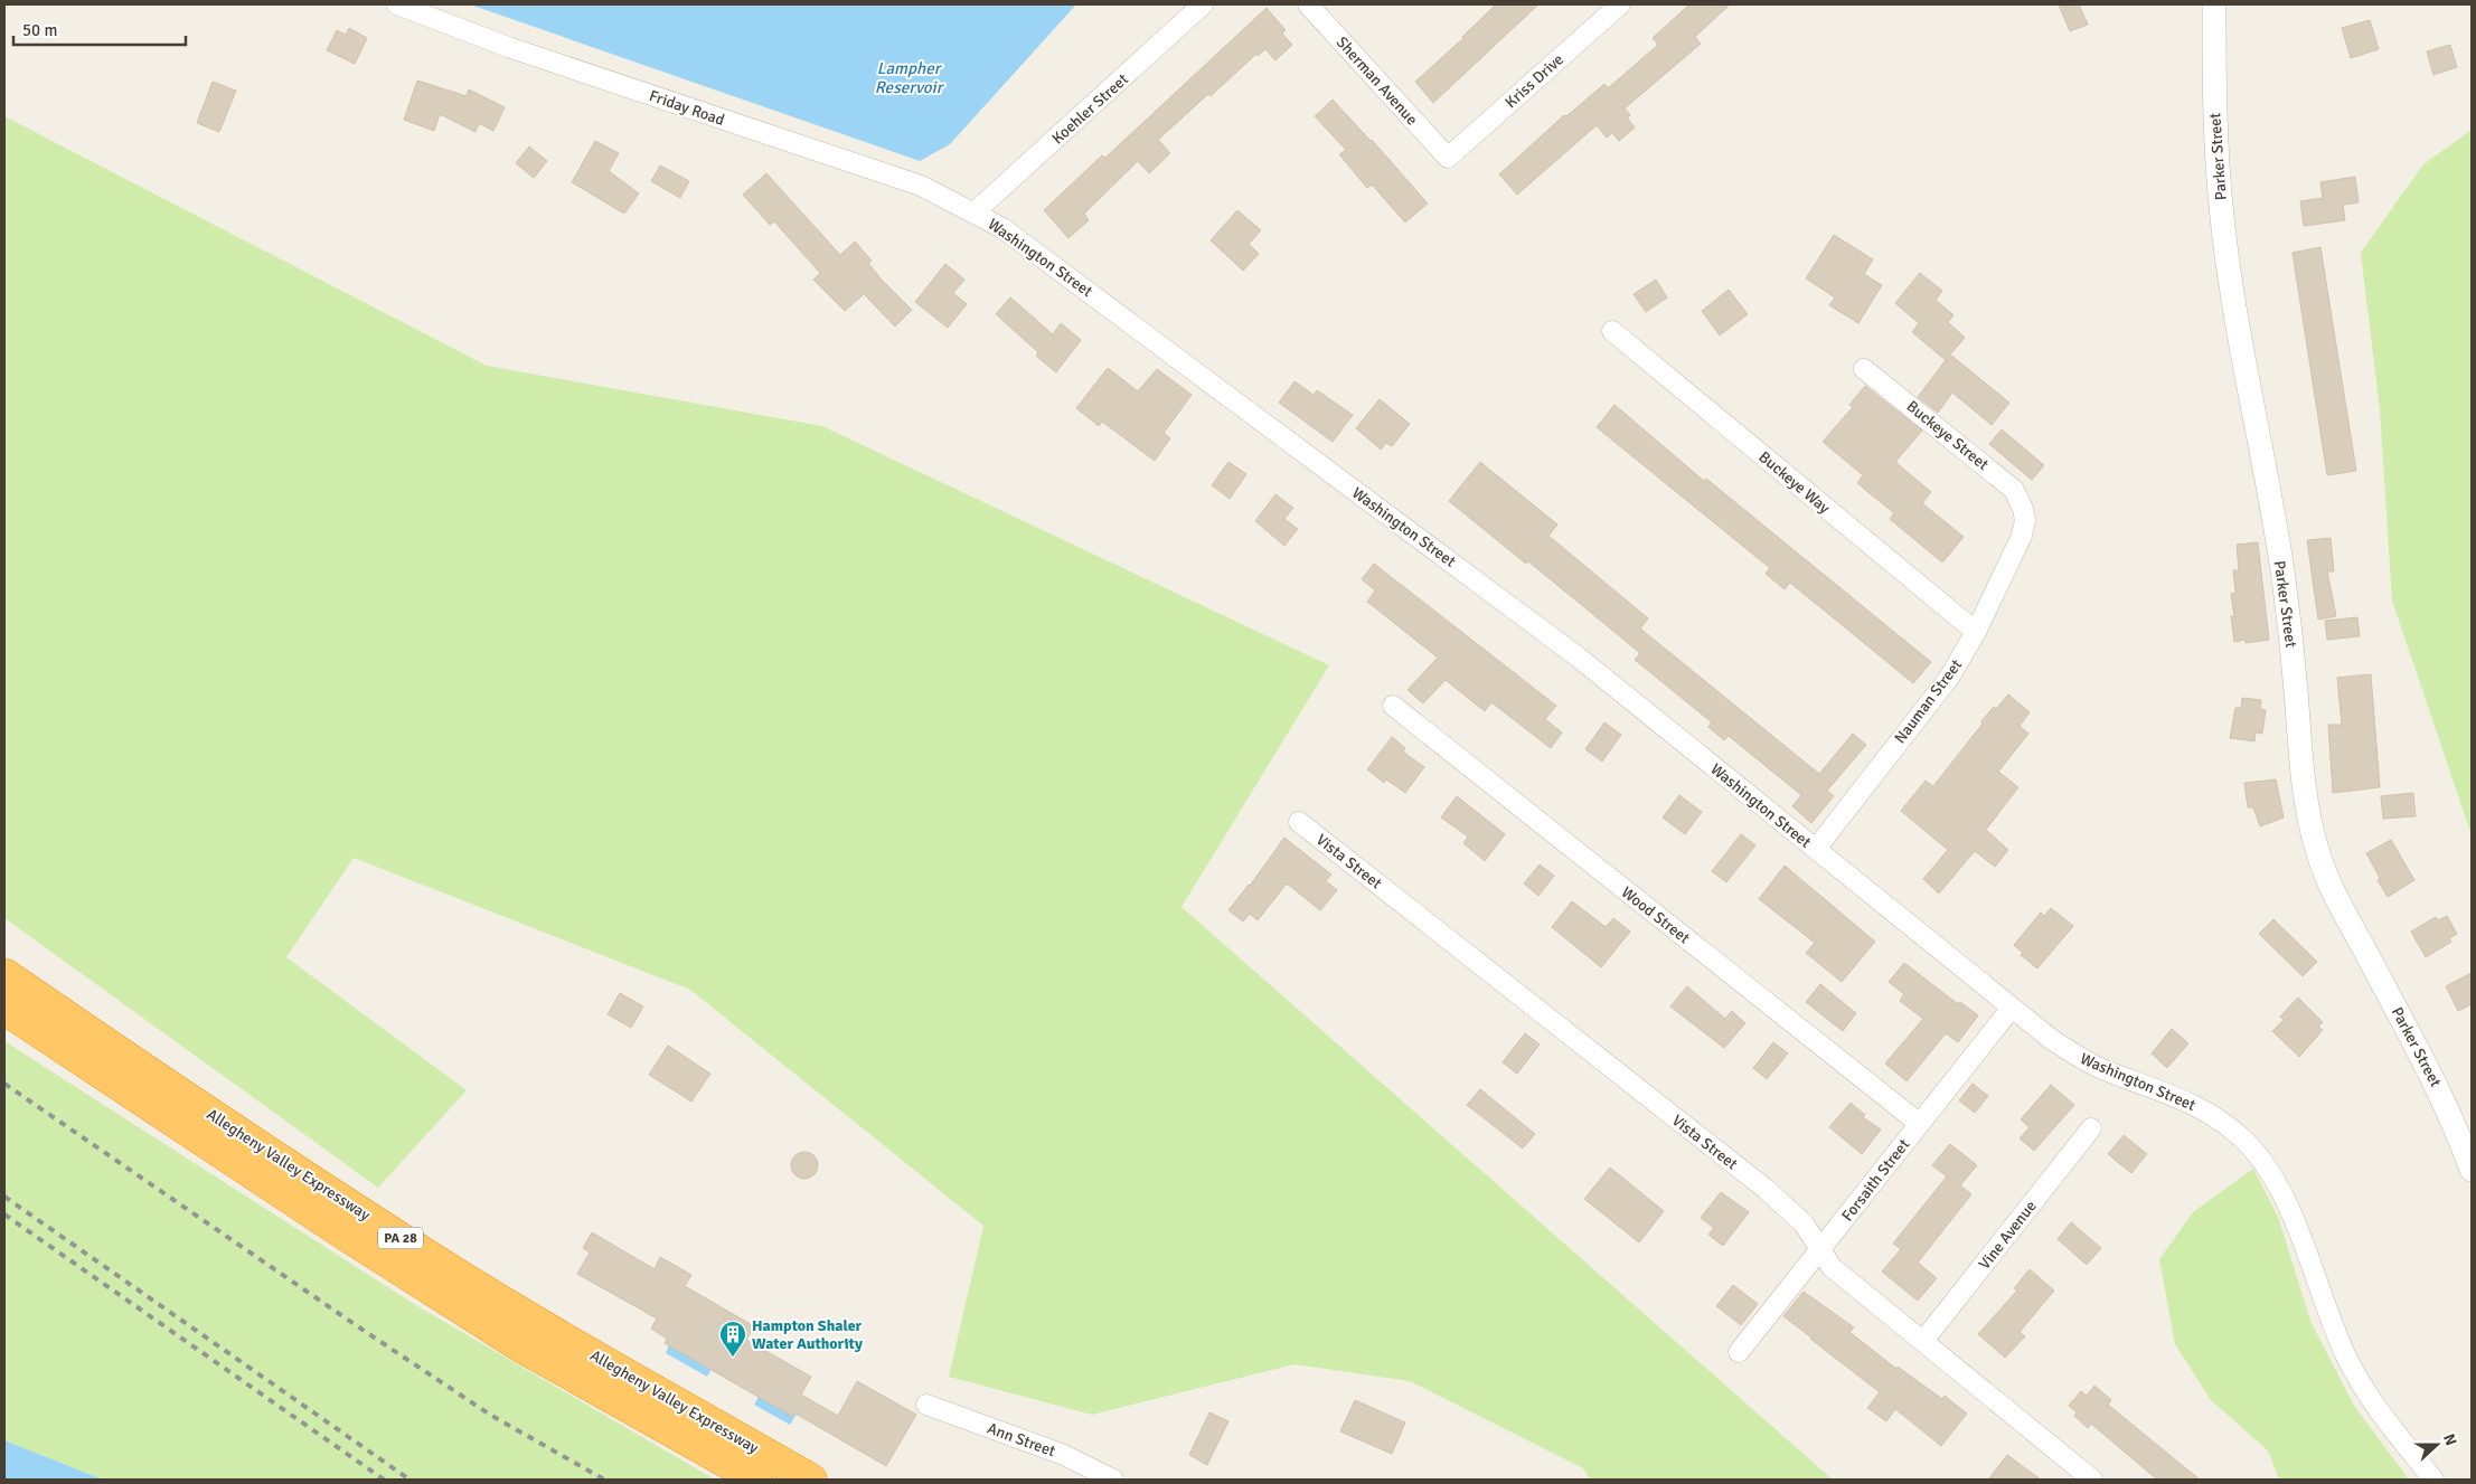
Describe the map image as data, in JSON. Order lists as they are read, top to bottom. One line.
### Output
{"streets":{"highway":["Allegheny Valley Expressway","PA 28"],"street":["Sherman Avenue","Kriss Drive","Friday Road","Koehler Street","Parker Street","Washington Street","Buckeye Street","Buckeye Way","Nauman Street","Vista Street","Wood Street","Forsaith Street","Vine Avenue","Ann Street"]},"crossings":[["Sherman Avenue","Kriss Drive"],["Friday Road","Koehler Street"],["Friday Road","Washington Street"],["Koehler Street","Washington Street"],["Washington Street","Nauman Street"],["Washington Street","Forsaith Street"],["Buckeye Street","Nauman Street"],["Buckeye Way","Nauman Street"],["Vista Street","Forsaith Street"],["Vista Street","Vine Avenue"],["Wood Street","Forsaith Street"]],"water":["Lampher Reservoir"],"places":{"building":["Hampton Shaler Water Authority"]},"scale_bar":"50 m","north":"right"}
